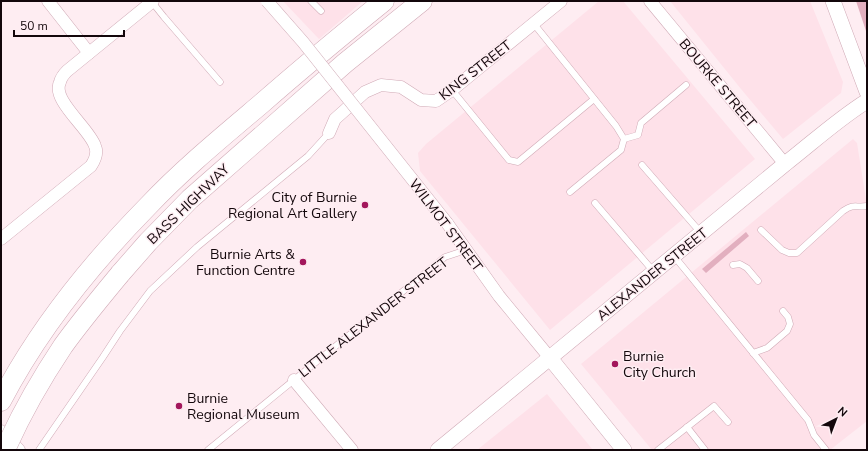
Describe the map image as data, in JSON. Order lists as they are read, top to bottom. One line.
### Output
{"streets":{"highway":["BASS HIGHWAY"],"street":["KING STREET","BOURKE STREET","WILMOT STREET","ALEXANDER STREET"],"lane":["LITTLE ALEXANDER STREET"]},"crossings":[["BOURKE STREET","ALEXANDER STREET"],["WILMOT STREET","ALEXANDER STREET"],["WILMOT STREET","LITTLE ALEXANDER STREET"]],"places":["City of Burnie Regional Art Gallery","Burnie Arts & Function Centre","Burnie City Church","Burnie Regional Museum"],"scale_bar":"50 m","north":"top right"}
